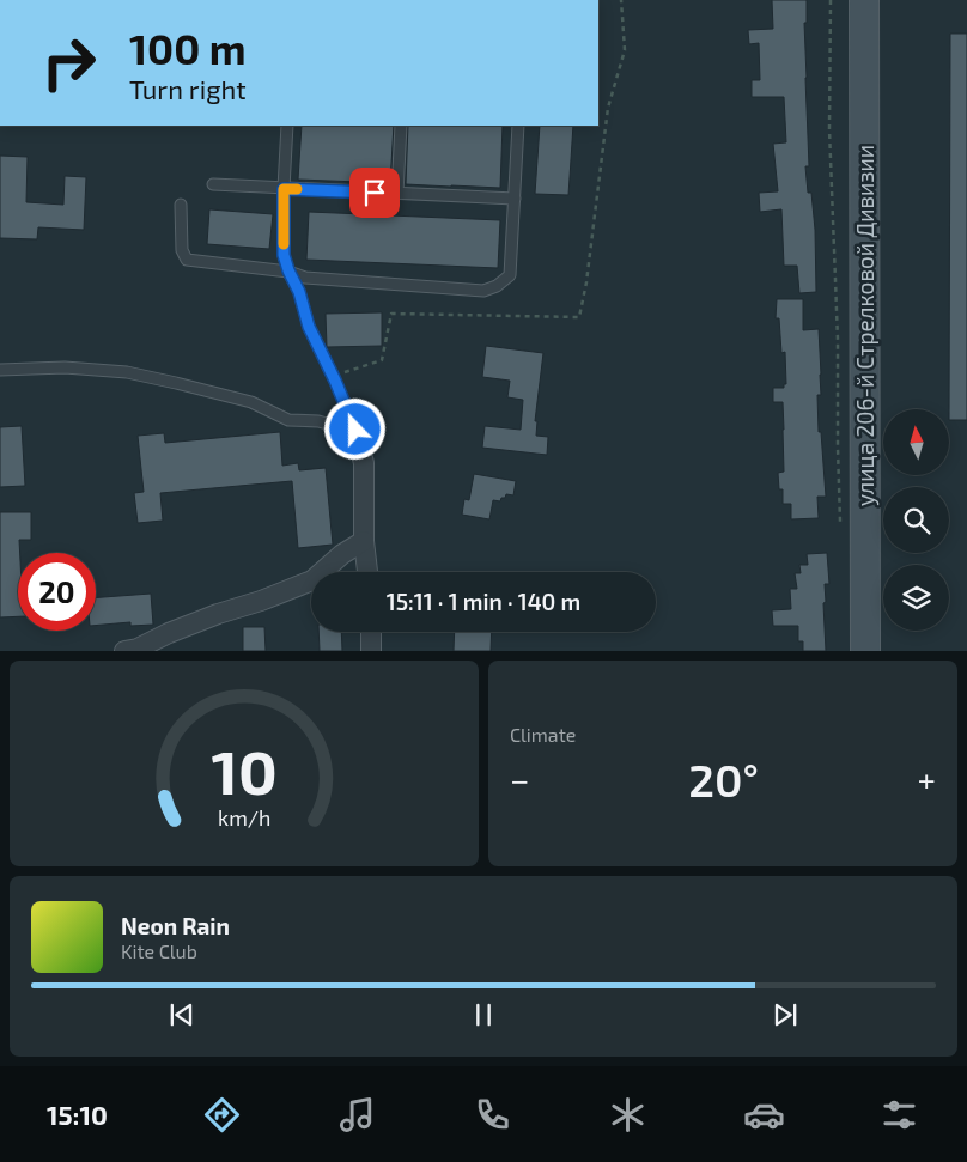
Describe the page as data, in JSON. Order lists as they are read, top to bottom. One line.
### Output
{"streets":{"main road":["улица 206-й Стрелковой Дивизии"]},"north":"top","page":{"turn":["100 m","Turn right"],"limit":"20","trip":"15:11 · 1 min · 140 m","tile":"Climate","heat":["−","20°","+"],"song":["Neon Rain","Kite Club"],"tabs":"15:10","gauge":["10","km/h"]}}
